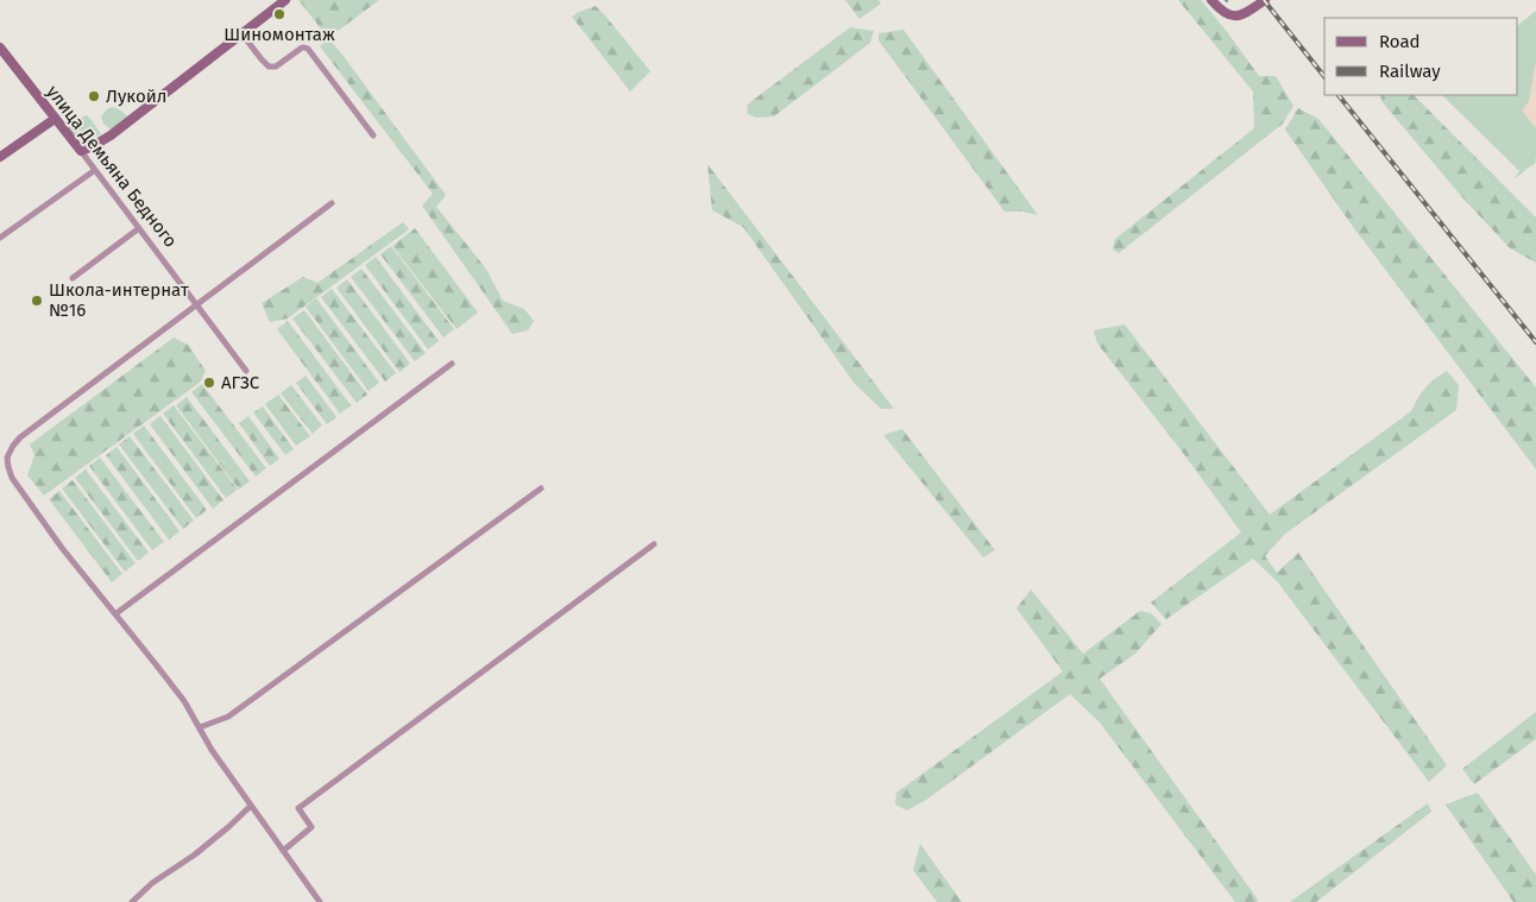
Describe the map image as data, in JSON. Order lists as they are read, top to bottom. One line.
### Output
{"streets":{"main road":["улица Демьяна Бедного"]},"places":["Шиномонтаж","Лукойл","Школа-интернат №16","АГЗС"],"legend":["Road","Railway"]}
